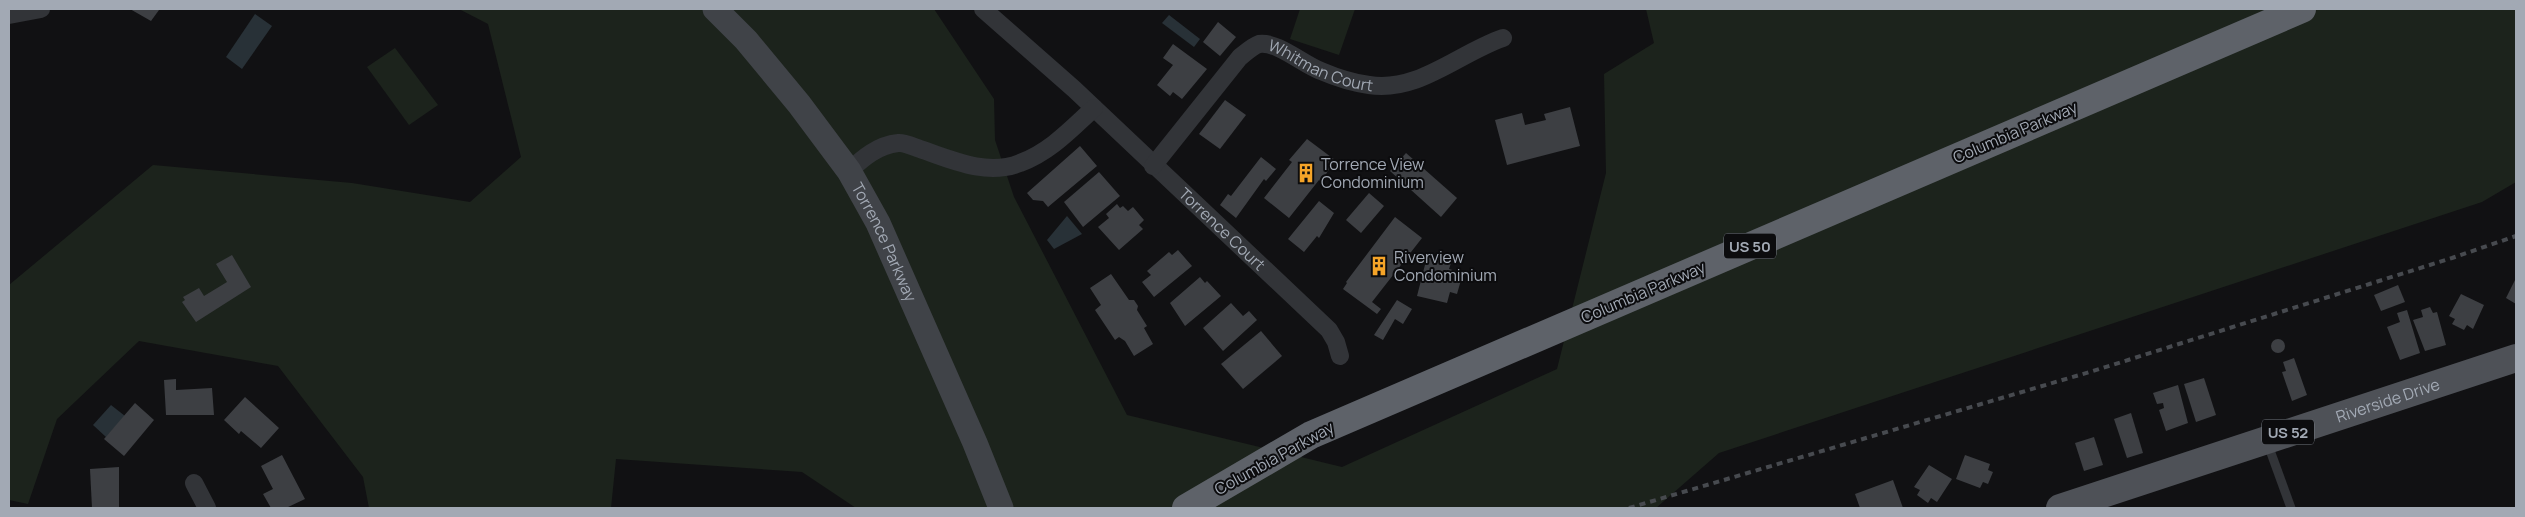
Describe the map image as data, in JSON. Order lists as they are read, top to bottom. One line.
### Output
{"streets":{"highway":["Columbia Parkway","US 50"],"main road":["Riverside Drive","US 52"],"street":["Whitman Court","Torrence Court","Torrence Parkway"]},"crossings":[["Whitman Court","Torrence Court"]],"places":{"building":["Torrence View Condominium","Riverview Condominium"]}}
